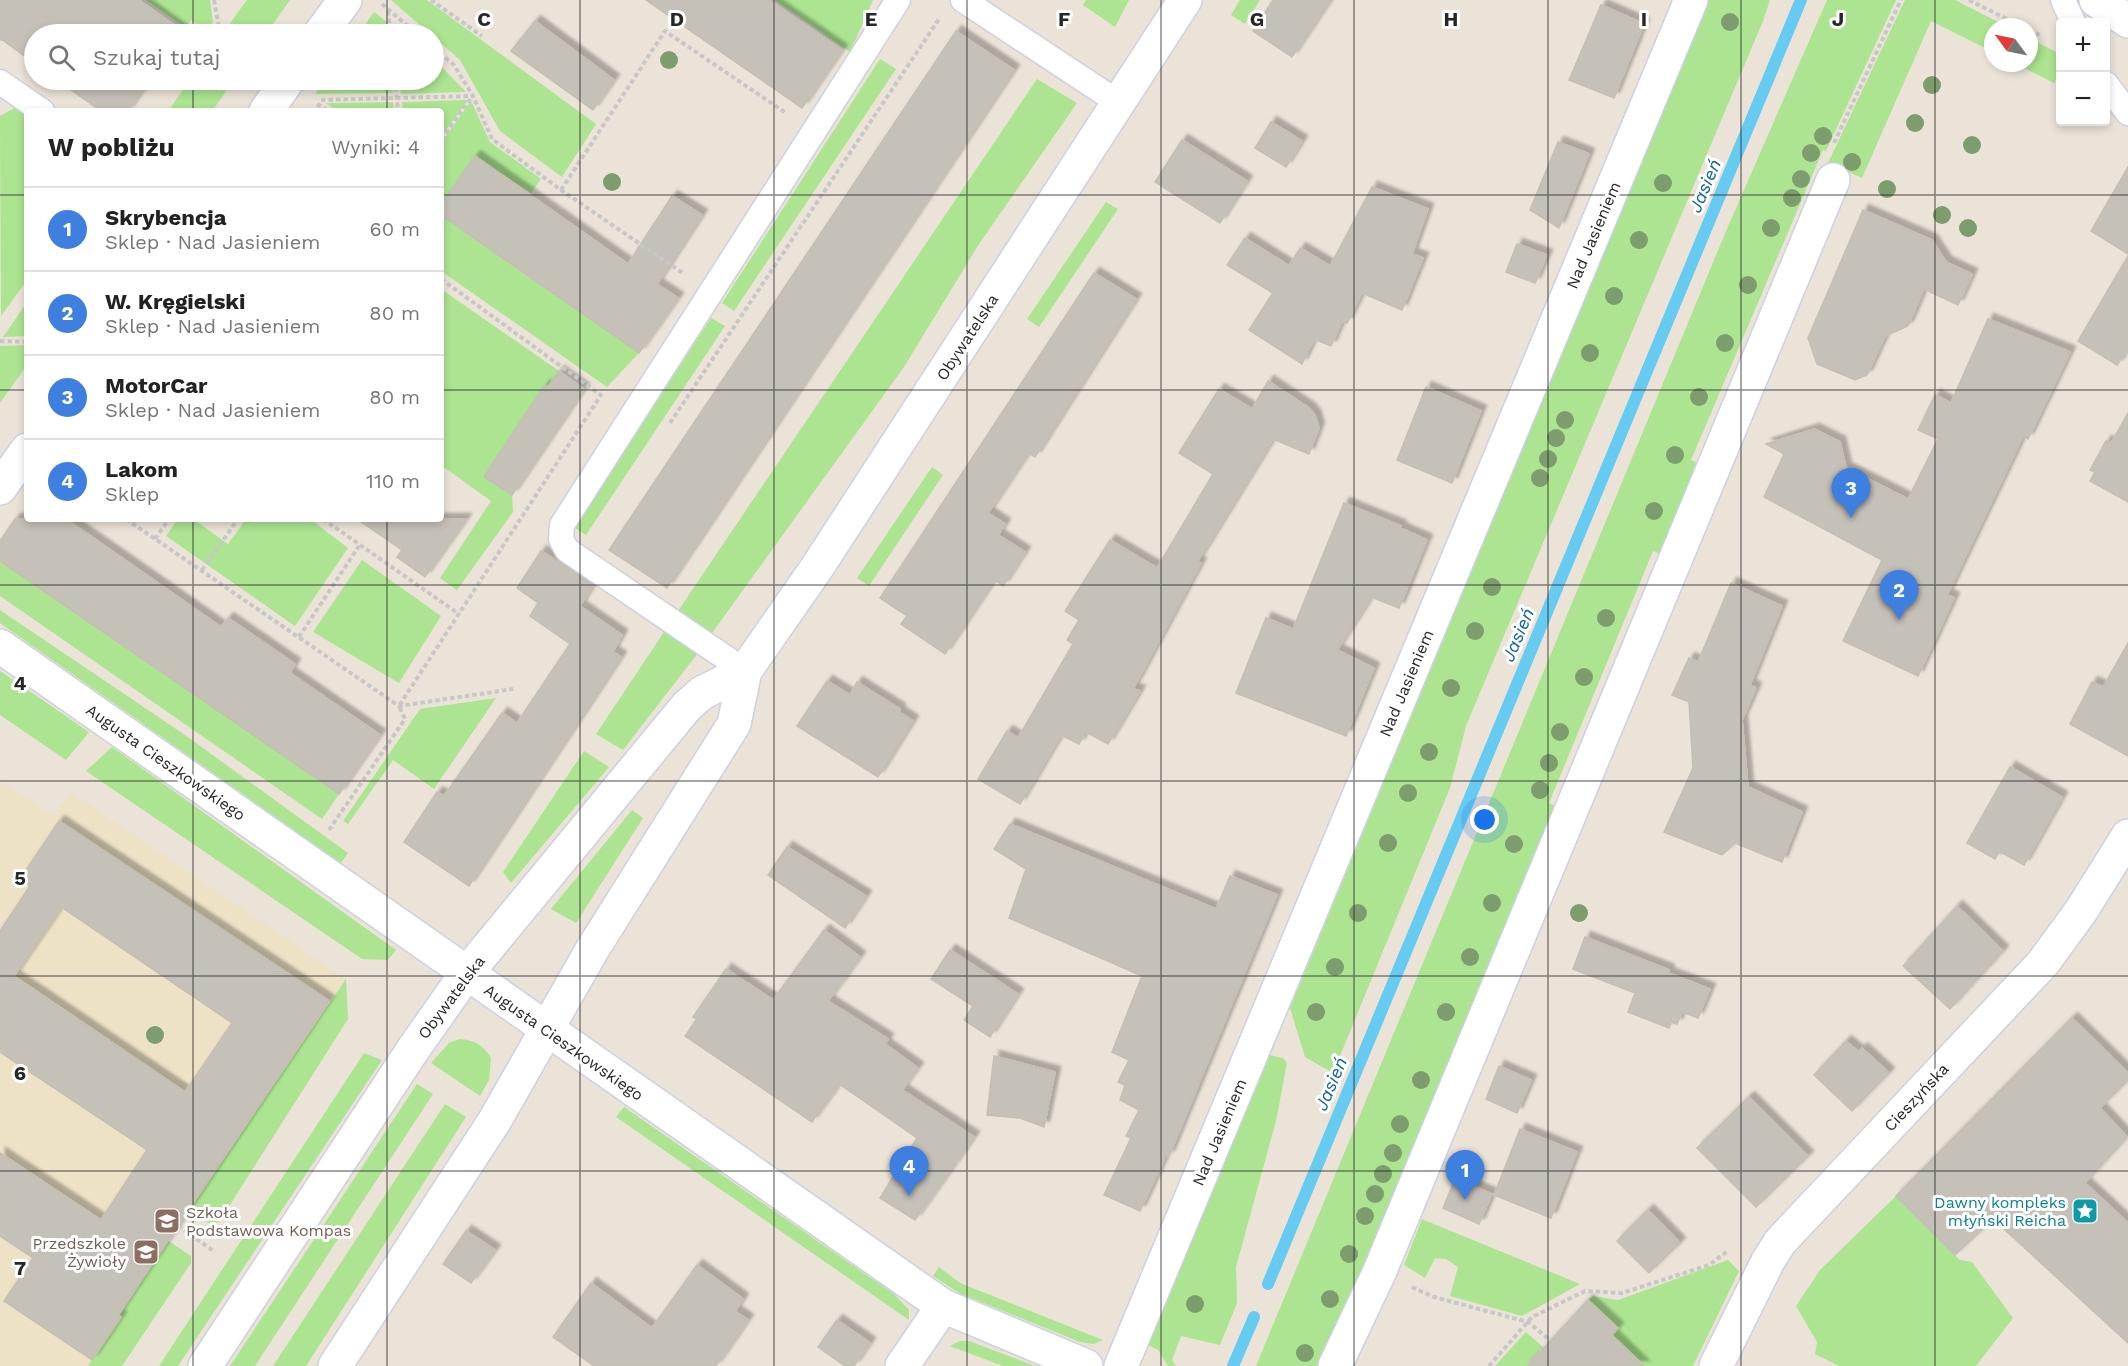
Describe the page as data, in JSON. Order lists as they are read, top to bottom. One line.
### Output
{"streets":{"street":["Nad Jasieniem","Obywatelska","Augusta Cieszkowskiego","Cieszyńska"]},"crossings":[["Obywatelska","Augusta Cieszkowskiego"]],"water":["Jasień"],"places":{"place":["Dawny kompleks młyński Reicha"],"school or university":["Szkoła Podstawowa Kompas","Przedszkole Żywioły"]},"north":"top left","page":{"map_buttons":["+","−"],"search":"Szukaj tutaj","heading":["W pobliżu","Wyniki: 4"],"list":[{"mark":"1","name":"Skrybencja","note":"Sklep · Nad Jasieniem","value":"60 m"},{"mark":"2","name":"W. Kręgielski","note":"Sklep · Nad Jasieniem","value":"80 m"},{"mark":"3","name":"MotorCar","note":"Sklep · Nad Jasieniem","value":"80 m"},{"mark":"4","name":"Lakom","note":"Sklep","value":"110 m"}],"pins":["3","2","4","1"]},"grid":{"columns":["C","D","E","F","G","H","I","J"],"rows":["4","5","6","7"]}}
